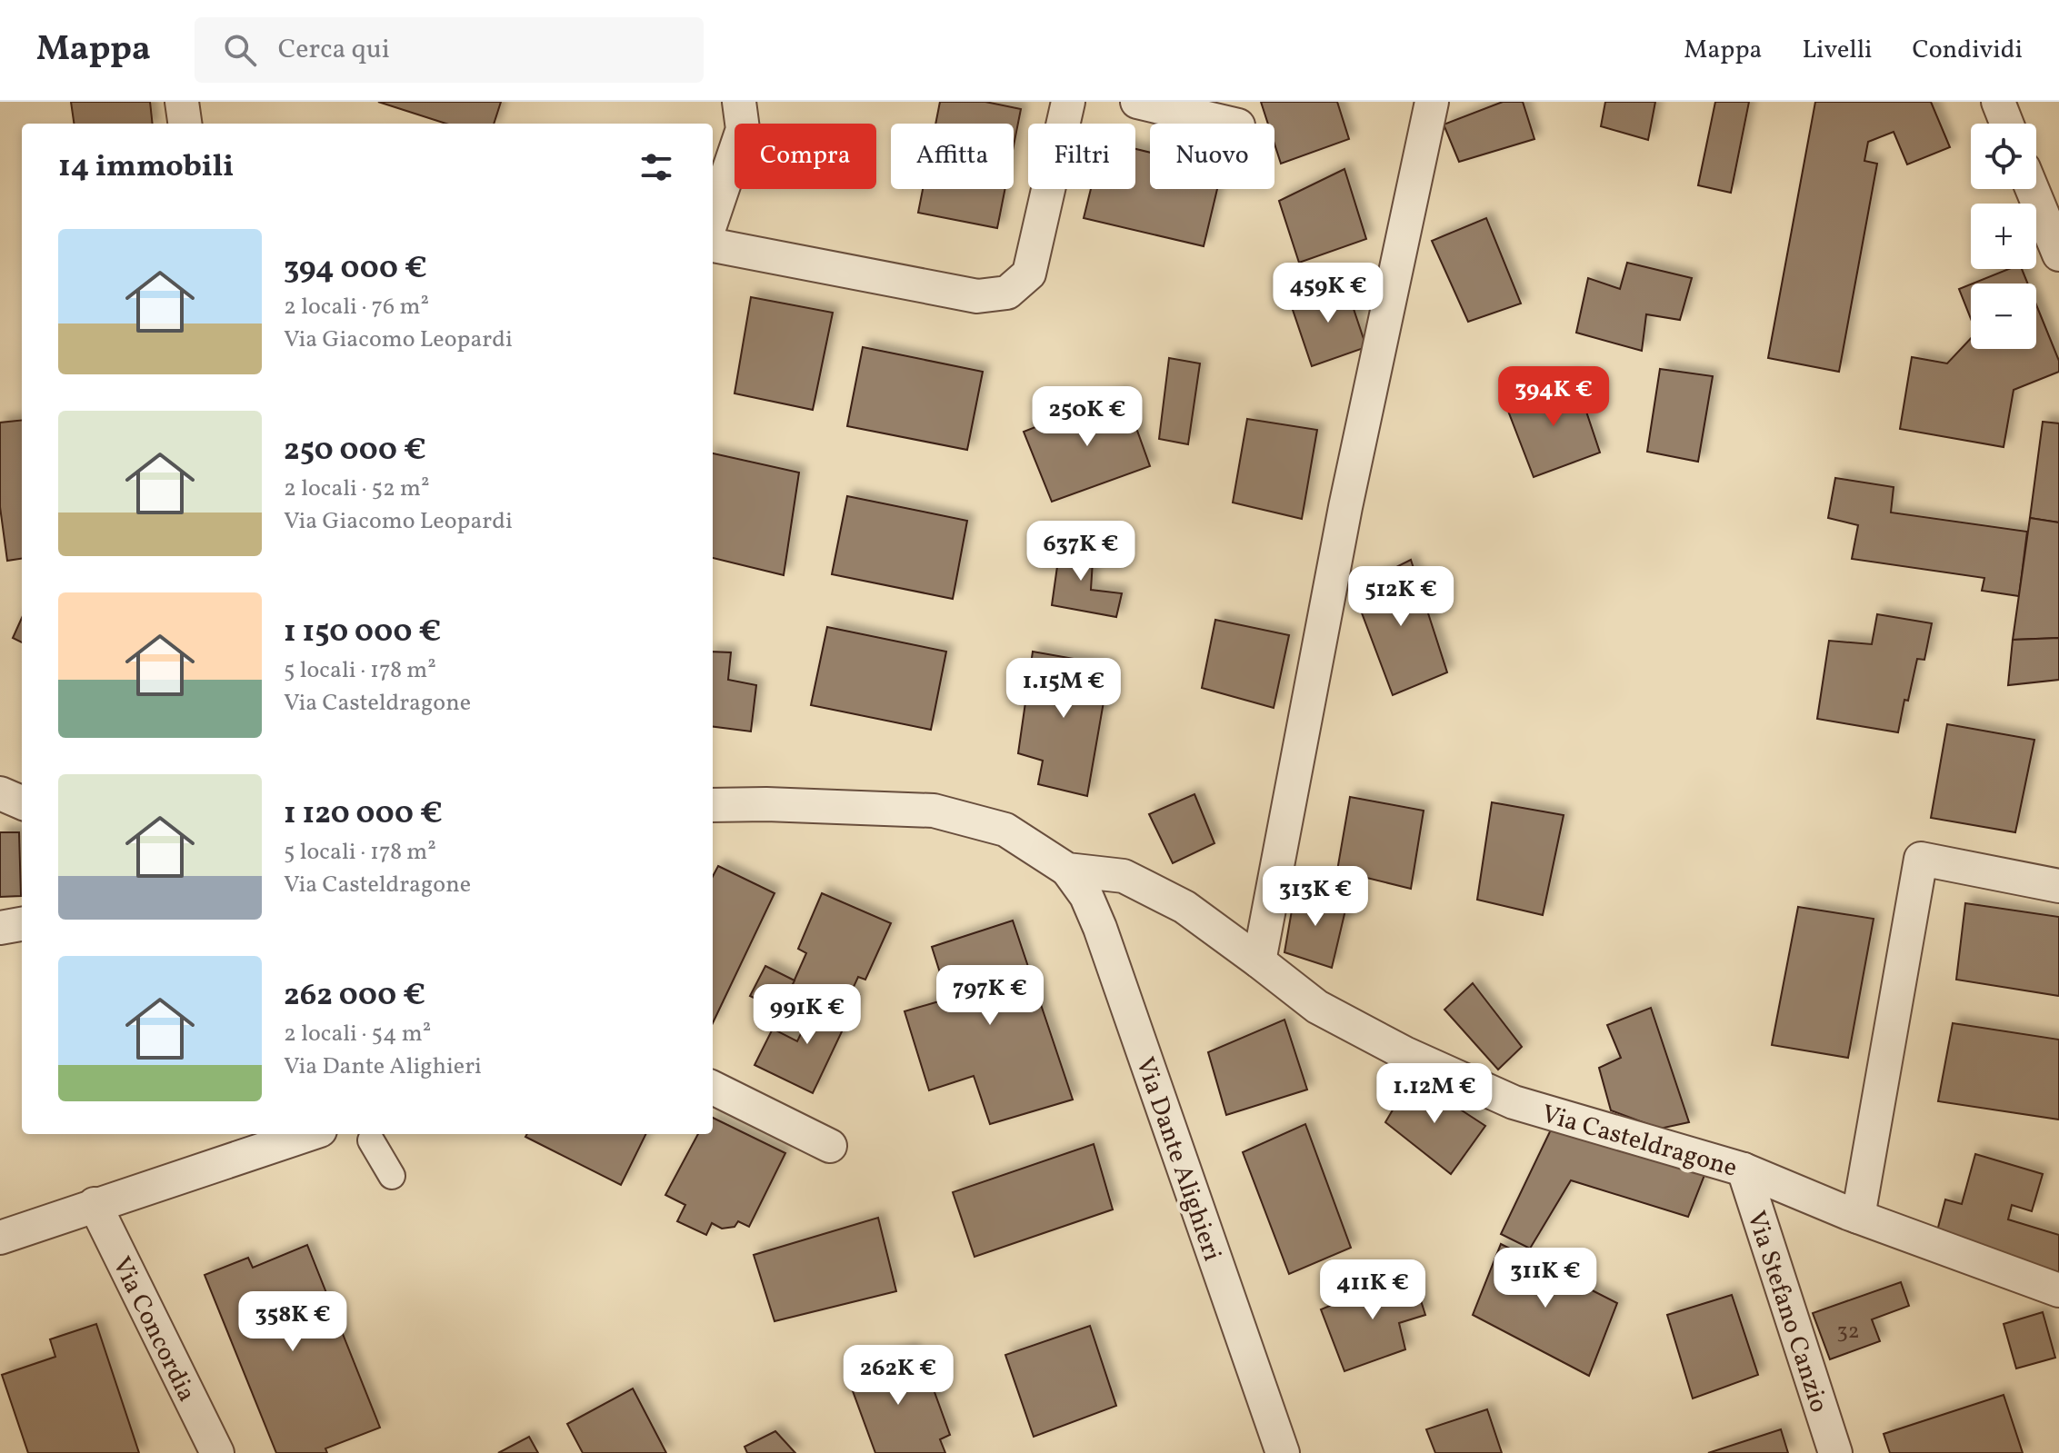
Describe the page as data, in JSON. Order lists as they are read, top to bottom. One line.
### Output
{"streets":{"street":["Via Casteldragone","Via Dante Alighieri","Via Stefano Canzio","Via Concordia"]},"crossings":[["Via Casteldragone","Via Dante Alighieri"],["Via Casteldragone","Via Stefano Canzio"]],"house_numbers":["32"],"page":{"header":"Mappa","search":"Cerca qui","nav":["Mappa","Livelli","Condividi"],"map_buttons":["+","−"],"chip":["Compra","Affitta","Filtri","Nuovo"],"heading":"14 immobili","list":[{"name":"394 000 €","note":"2 locali · 76 m² · Via Giacomo Leopardi"},{"name":"250 000 €","note":"2 locali · 52 m² · Via Giacomo Leopardi"},{"name":"1 150 000 €","note":"5 locali · 178 m² · Via Casteldragone"},{"name":"1 120 000 €","note":"5 locali · 178 m² · Via Casteldragone"},{"name":"262 000 €","note":"2 locali · 54 m² · Via Dante Alighieri"}],"price":["459K €","394K €","250K €","637K €","512K €","1.15M €","313K €","797K €","991K €","1.12M €","311K €","411K €","358K €","262K €"]}}
